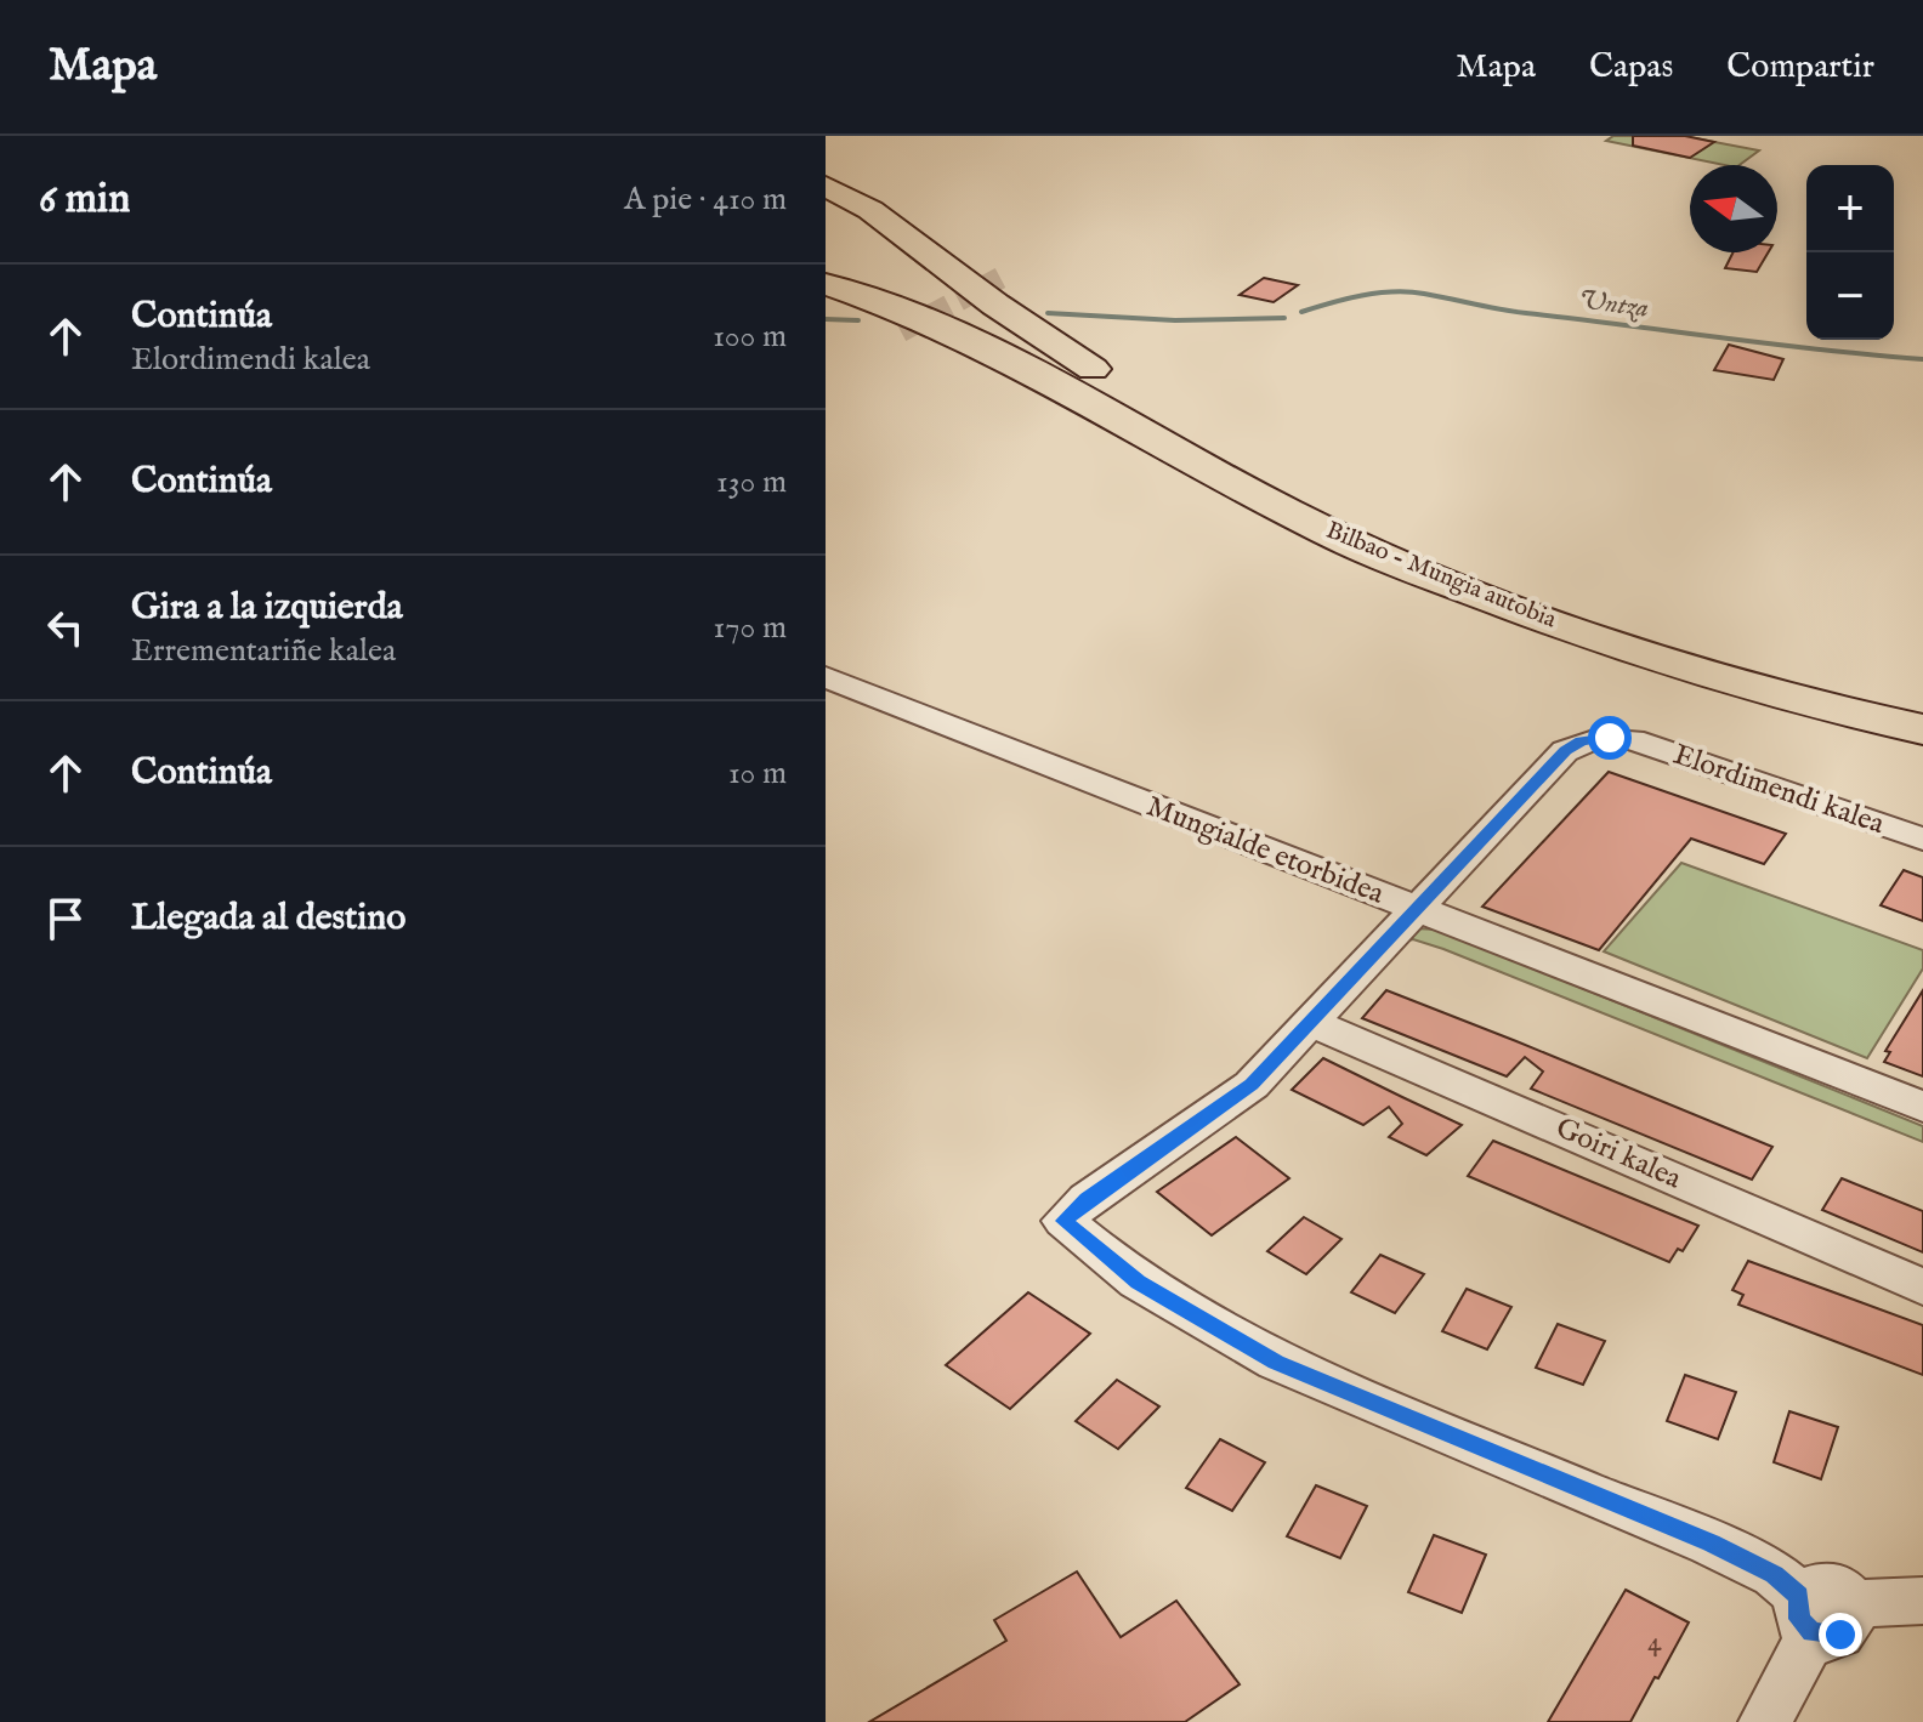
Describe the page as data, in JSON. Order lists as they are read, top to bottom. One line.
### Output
{"streets":{"highway":["Bilbao - Mungia autobia"],"street":["Elordimendi kalea","Mungialde etorbidea","Goiri kalea"]},"crossings":[["Elordimendi kalea","Mungialde etorbidea"],["Elordimendi kalea","Goiri kalea"]],"water":["Untza"],"house_numbers":["4"],"north":"left","page":{"header":"Mapa","nav":["Mapa","Capas","Compartir"],"heading":["6 min","A pie · 410 m"],"map_buttons":["+","−"],"list":[["Continúa","Elordimendi kalea","100 m"],["Continúa","130 m"],["Gira a la izquierda","Errementariñe kalea","170 m"],["Continúa","10 m"],"Llegada al destino"]}}
